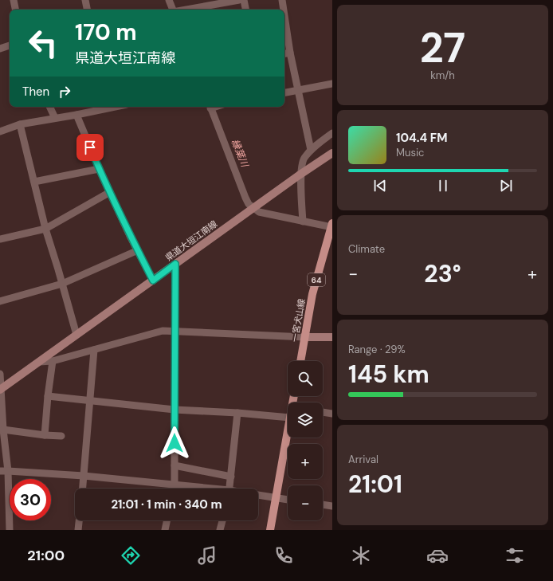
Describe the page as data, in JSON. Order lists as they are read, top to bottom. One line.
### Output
{"streets":{"main road":["県道大垣江南線","64","一宮犬山線"]},"water":["縁葉川"],"page":{"tile":[["27","km/h"],"Climate",["Range · 29%","145 km"],["Arrival","21:01"]],"turn":["170 m","県道大垣江南線"],"then":"Then","song":["104.4 FM","Music"],"heat":["−","23°","+"],"map_buttons":["+","−"],"limit":"30","trip":"21:01 · 1 min · 340 m","tabs":"21:00"}}
